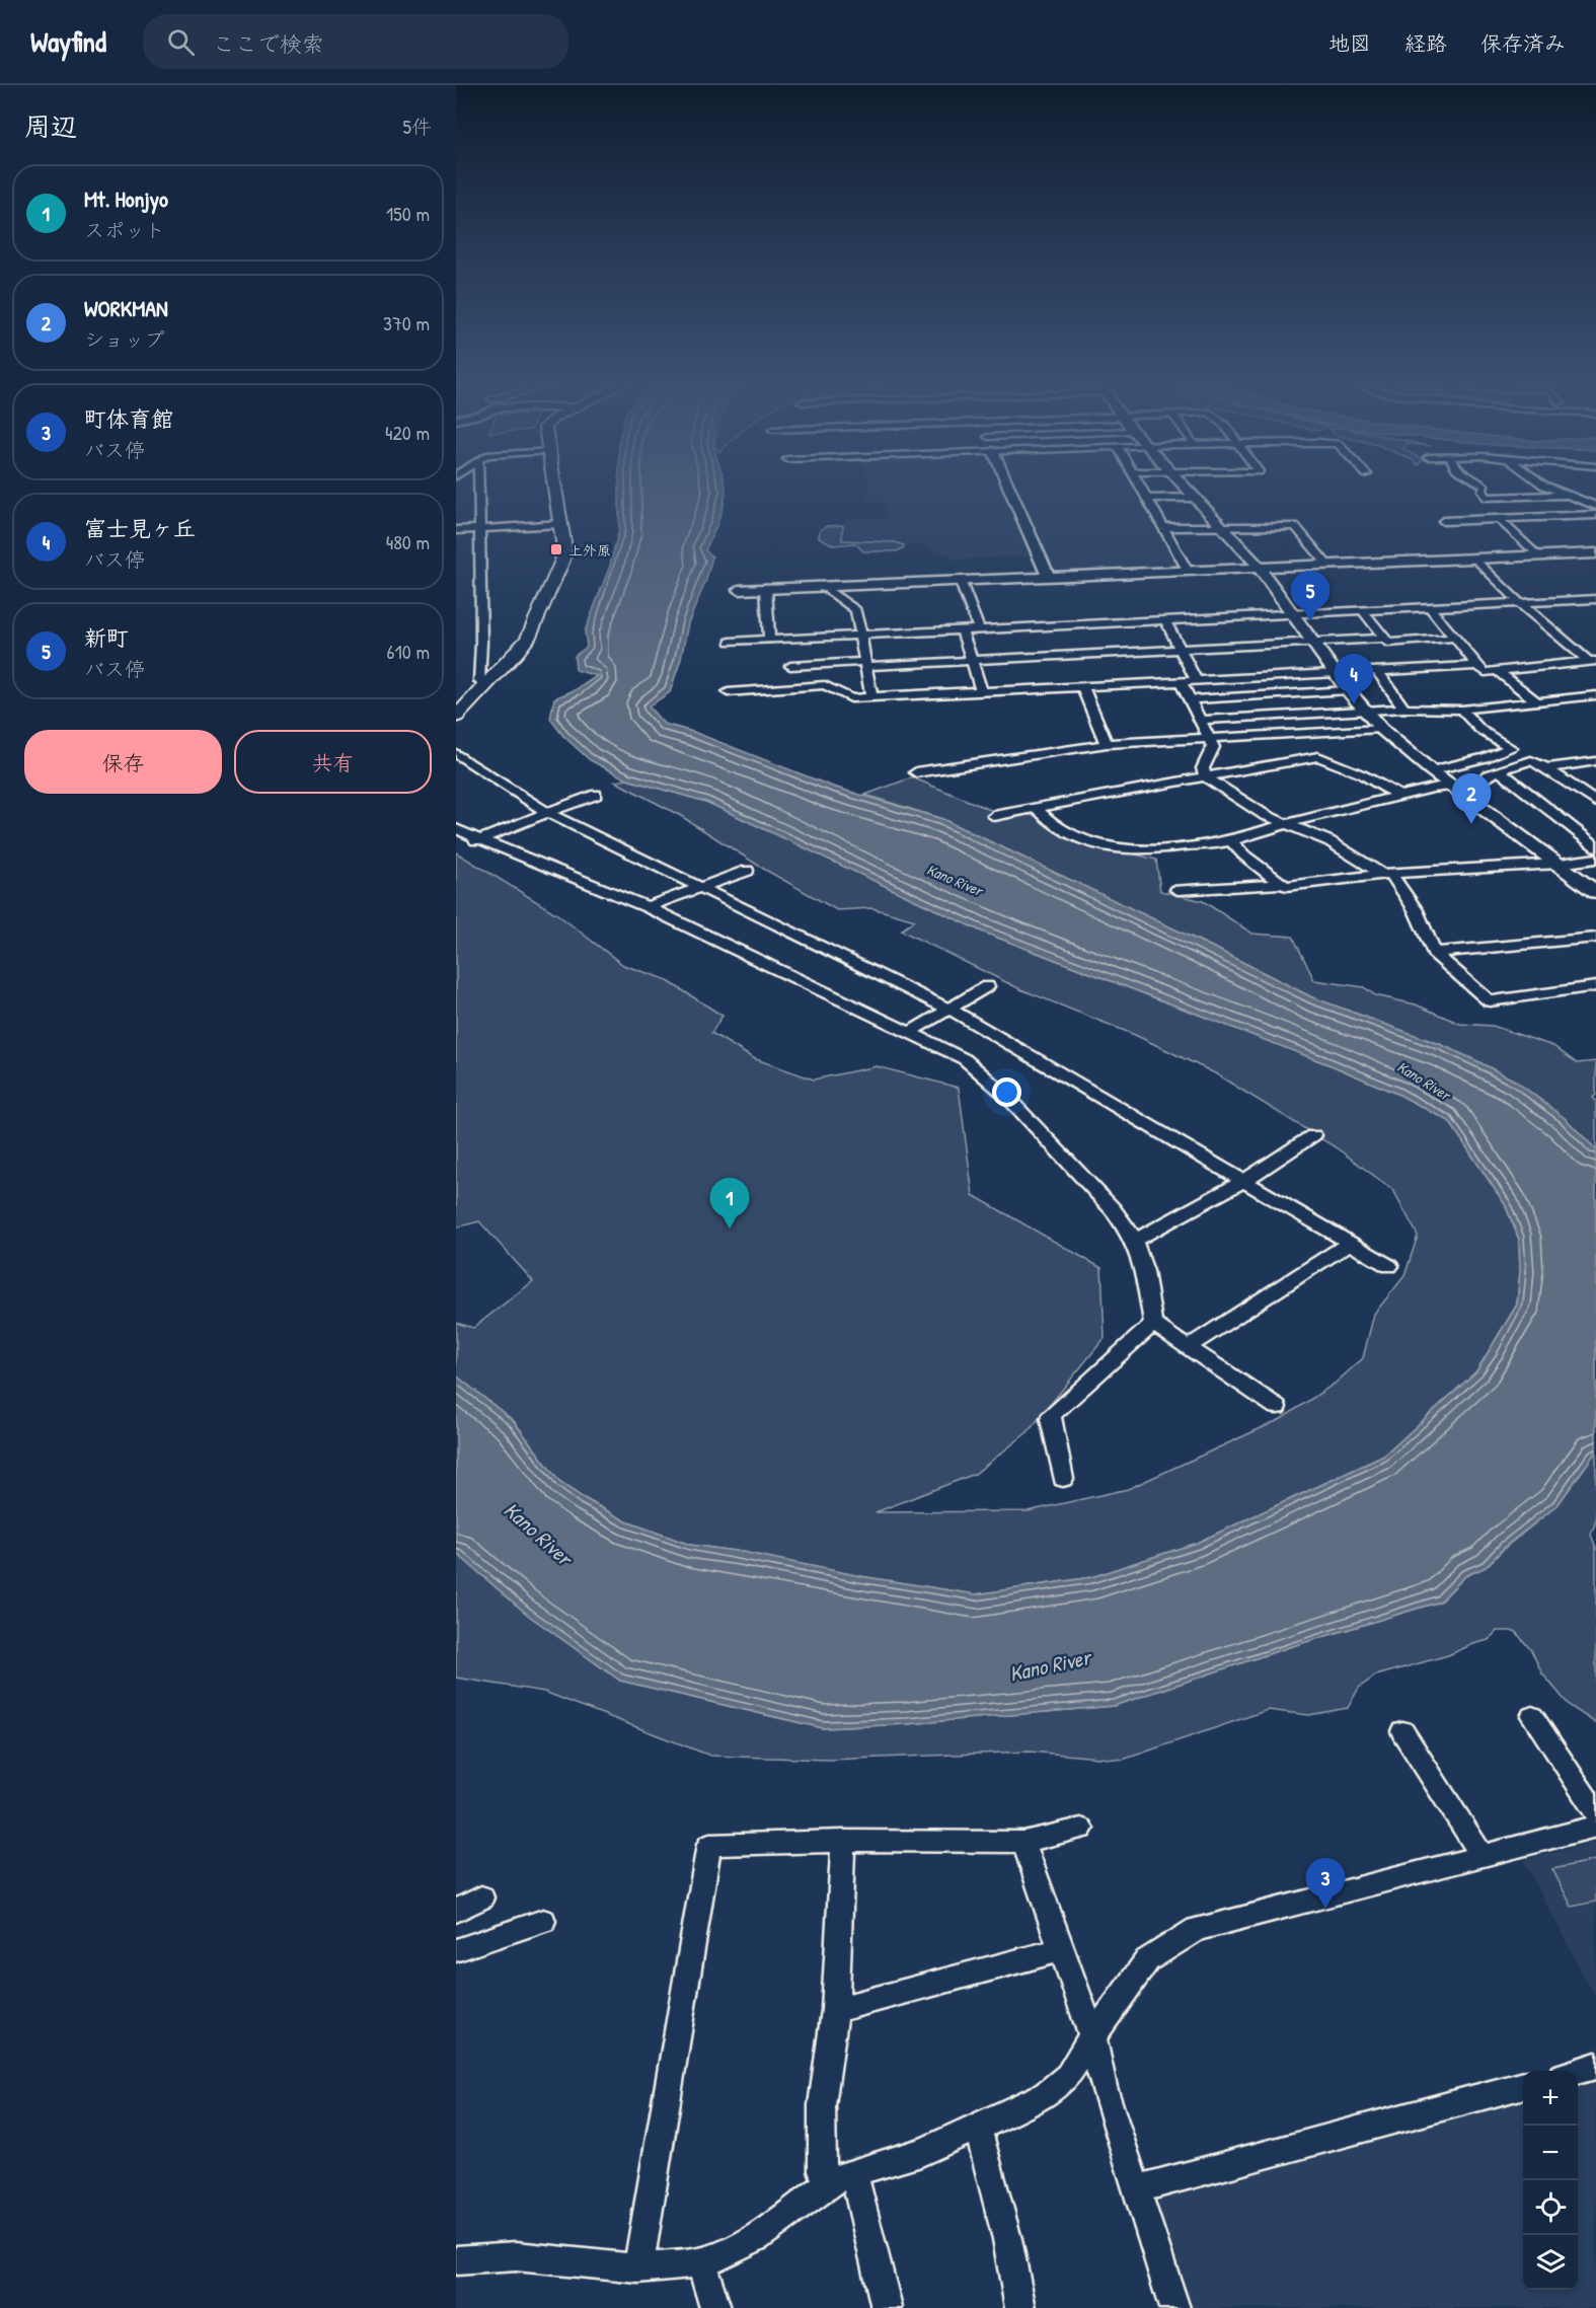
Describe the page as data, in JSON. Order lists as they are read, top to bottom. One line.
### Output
{"water":["Kano River"],"places":{"transit":["上外原"]},"page":{"header":"Wayfind","search":"ここで検索","nav":["地図","経路","保存済み"],"heading":["周辺","5件"],"list":[{"mark":"1","name":"Mt. Honjyo","note":"スポット","value":"150 m"},{"mark":"2","name":"WORKMAN","note":"ショップ","value":"370 m"},{"mark":"3","name":"町体育館","note":"バス停","value":"420 m"},{"mark":"4","name":"富士見ヶ丘","note":"バス停","value":"480 m"},{"mark":"5","name":"新町","note":"バス停","value":"610 m"}],"pins":["5","4","2","1","3"],"buttons":["保存","共有"],"map_buttons":["+","−"]}}
